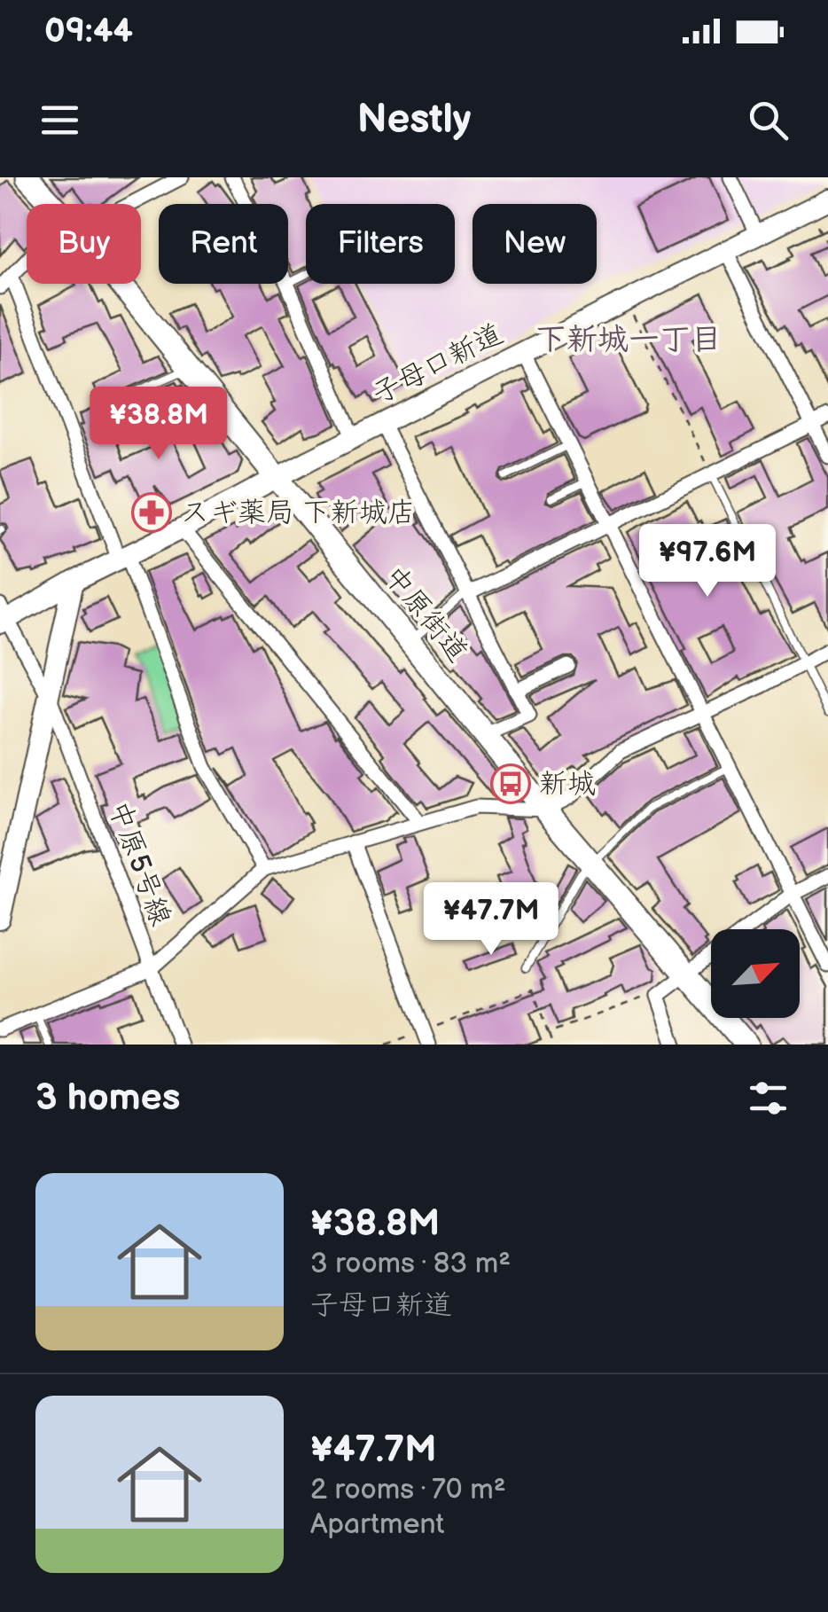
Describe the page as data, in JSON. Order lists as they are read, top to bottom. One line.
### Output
{"streets":{"main road":["中原街道"],"street":["子母口新道","中原5号線"]},"crossings":[["子母口新道","中原街道"],["子母口新道","中原5号線"]],"districts":["下新城一丁目"],"places":{"pharmacy":["スギ薬局 下新城店"],"bus stop":["新城"]},"north":"top right","page":{"status":"09:44","header":"Nestly","chip":["Buy","Rent","Filters","New"],"price":["¥38.8M","¥97.6M","¥47.7M"],"heading":"3 homes","list":[{"name":"¥38.8M","note":"3 rooms · 83 m² · 子母口新道"},{"name":"¥47.7M","note":"2 rooms · 70 m² · Apartment"}]}}
